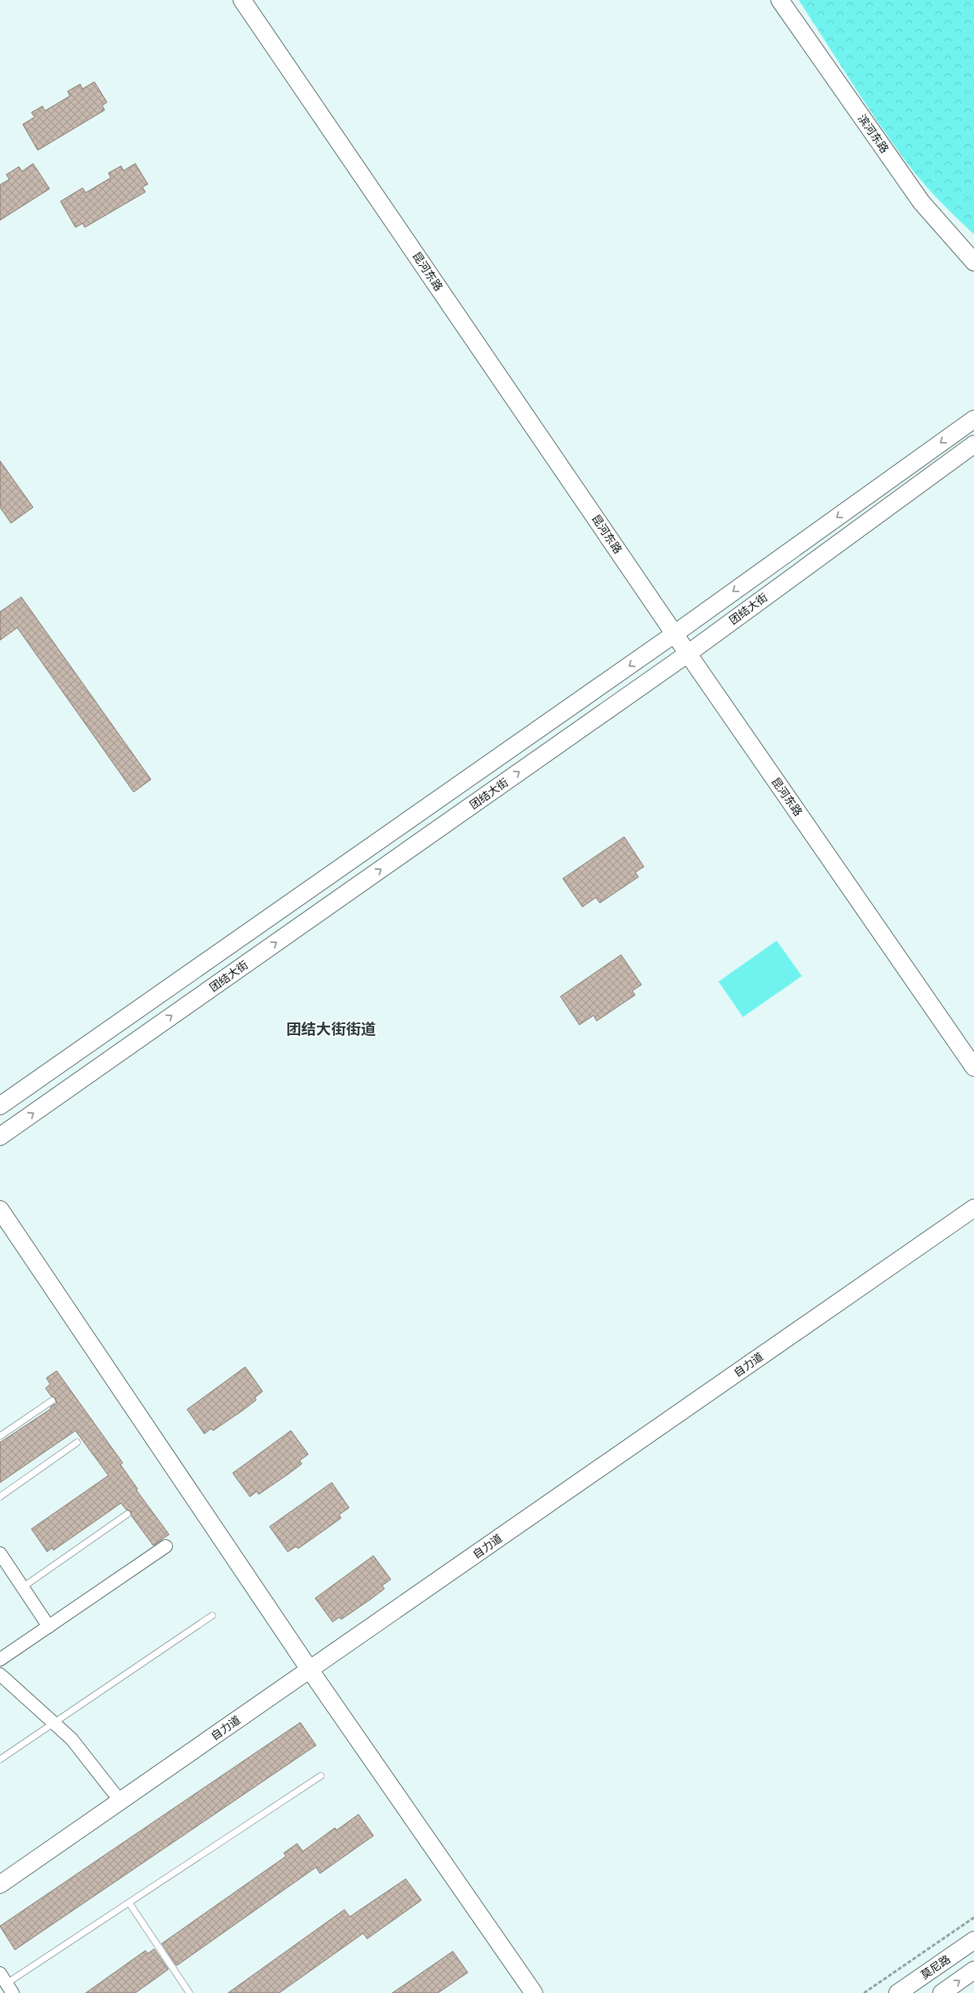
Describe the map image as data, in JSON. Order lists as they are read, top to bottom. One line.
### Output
{"streets":{"main road":["滨河东路","昆河东路","团结大街","自力道","莫尼路"]},"crossings":[["昆河东路","团结大街"]],"districts":["团结大街街道"]}
